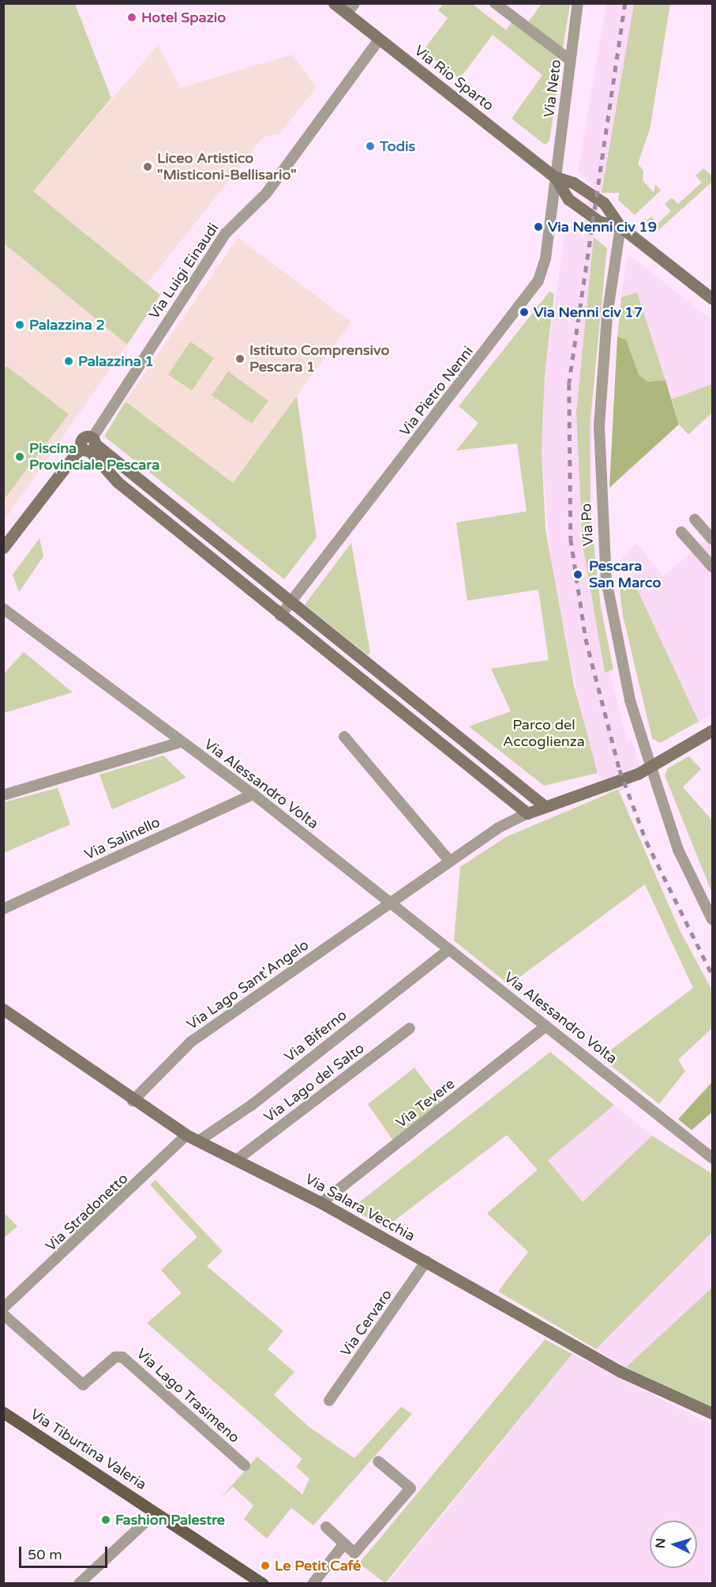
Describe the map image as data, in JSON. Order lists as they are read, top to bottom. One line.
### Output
{"streets":{"main road":["Via Tiburtina Valeria"],"street":["Via Rio Sparto","Via Neto","Via Luigi Einaudi","Via Pietro Nenni","Via Po","Via Alessandro Volta","Via Salinello","Via Lago Sant'Angelo","Via Biferno","Via Lago del Salto","Via Tevere","Via Salara Vecchia","Via Stradonetto","Via Cervaro","Via Lago Trasimeno"]},"crossings":[["Via Rio Sparto","Via Neto"],["Via Rio Sparto","Via Luigi Einaudi"],["Via Rio Sparto","Via Pietro Nenni"],["Via Rio Sparto","Via Po"],["Via Neto","Via Pietro Nenni"],["Via Alessandro Volta","Via Salinello"],["Via Alessandro Volta","Via Lago Sant'Angelo"],["Via Alessandro Volta","Via Biferno"],["Via Alessandro Volta","Via Tevere"],["Via Lago Sant'Angelo","Via Salara Vecchia"],["Via Biferno","Via Salara Vecchia"],["Via Lago del Salto","Via Salara Vecchia"],["Via Tevere","Via Salara Vecchia"],["Via Salara Vecchia","Via Stradonetto"],["Via Salara Vecchia","Via Cervaro"]],"parks":["Parco del Accoglienza"],"places":["Hotel Spazio","Todis","Liceo Artistico \"Misticoni-Bellisario\"","Via Nenni civ 19","Via Nenni civ 17","Palazzina 2","Istituto Comprensivo Pescara 1","Palazzina 1","Piscina Provinciale Pescara","Pescara San Marco","Fashion Palestre","Le Petit Café"],"scale_bar":"50 m","north":"left"}
